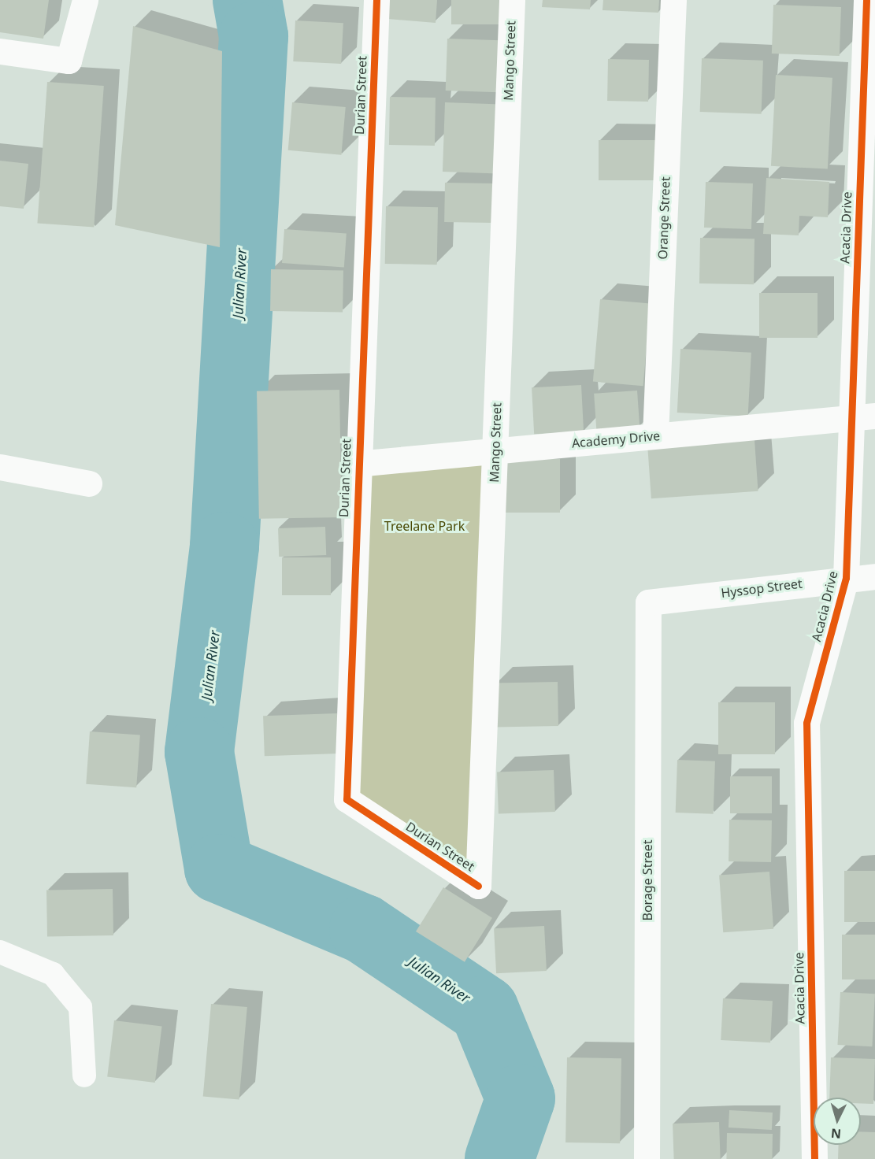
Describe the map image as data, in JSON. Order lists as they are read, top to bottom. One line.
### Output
{"streets":{"street":["Mango Street","Durian Street","Orange Street","Acacia Drive","Academy Drive","Hyssop Street","Borage Street"]},"crossings":[["Mango Street","Durian Street"],["Mango Street","Academy Drive"],["Durian Street","Academy Drive"],["Orange Street","Academy Drive"],["Acacia Drive","Academy Drive"],["Acacia Drive","Hyssop Street"],["Hyssop Street","Borage Street"]],"water":["Julian River"],"parks":["Treelane Park"],"north":"bottom"}
